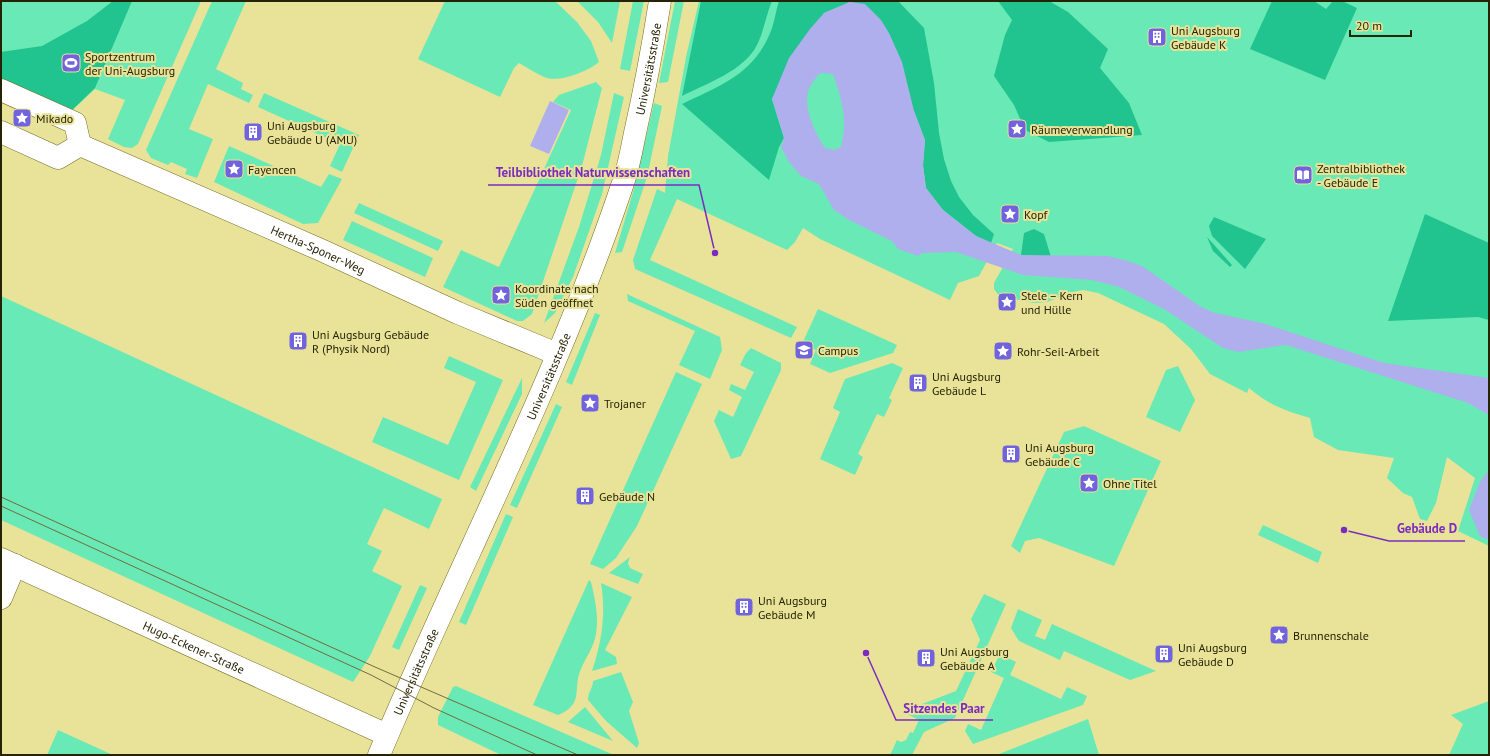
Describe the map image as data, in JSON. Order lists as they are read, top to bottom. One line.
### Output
{"streets":{"street":["Universitätsstraße","Hertha-Sponer-Weg","Hugo-Eckener-Straße"]},"crossings":[["Universitätsstraße","Hertha-Sponer-Weg"],["Universitätsstraße","Hugo-Eckener-Straße"]],"places":{"building":["Uni Augsburg Gebäude K","Uni Augsburg Gebäude U (AMU)","Uni Augsburg Gebäude R (Physik Nord)","Uni Augsburg Gebäude L","Uni Augsburg Gebäude C","Gebäude N","Uni Augsburg Gebäude M","Uni Augsburg Gebäude D","Uni Augsburg Gebäude A"],"sports":["Sportzentrum der Uni-Augsburg"],"place":["Mikado","Räumeverwandlung","Fayencen","Kopf","Koordinate nach Süden geöffnet","Stele – Kern und Hülle","Rohr-Seil-Arbeit","Trojaner","Ohne Titel","Brunnenschale"],"library":["Zentralbibliothek - Gebäude E"],"other":["Teilbibliothek Naturwissenschaften","Gebäude D","Sitzendes Paar"],"school or university":["Campus"]},"scale_bar":"20 m"}
